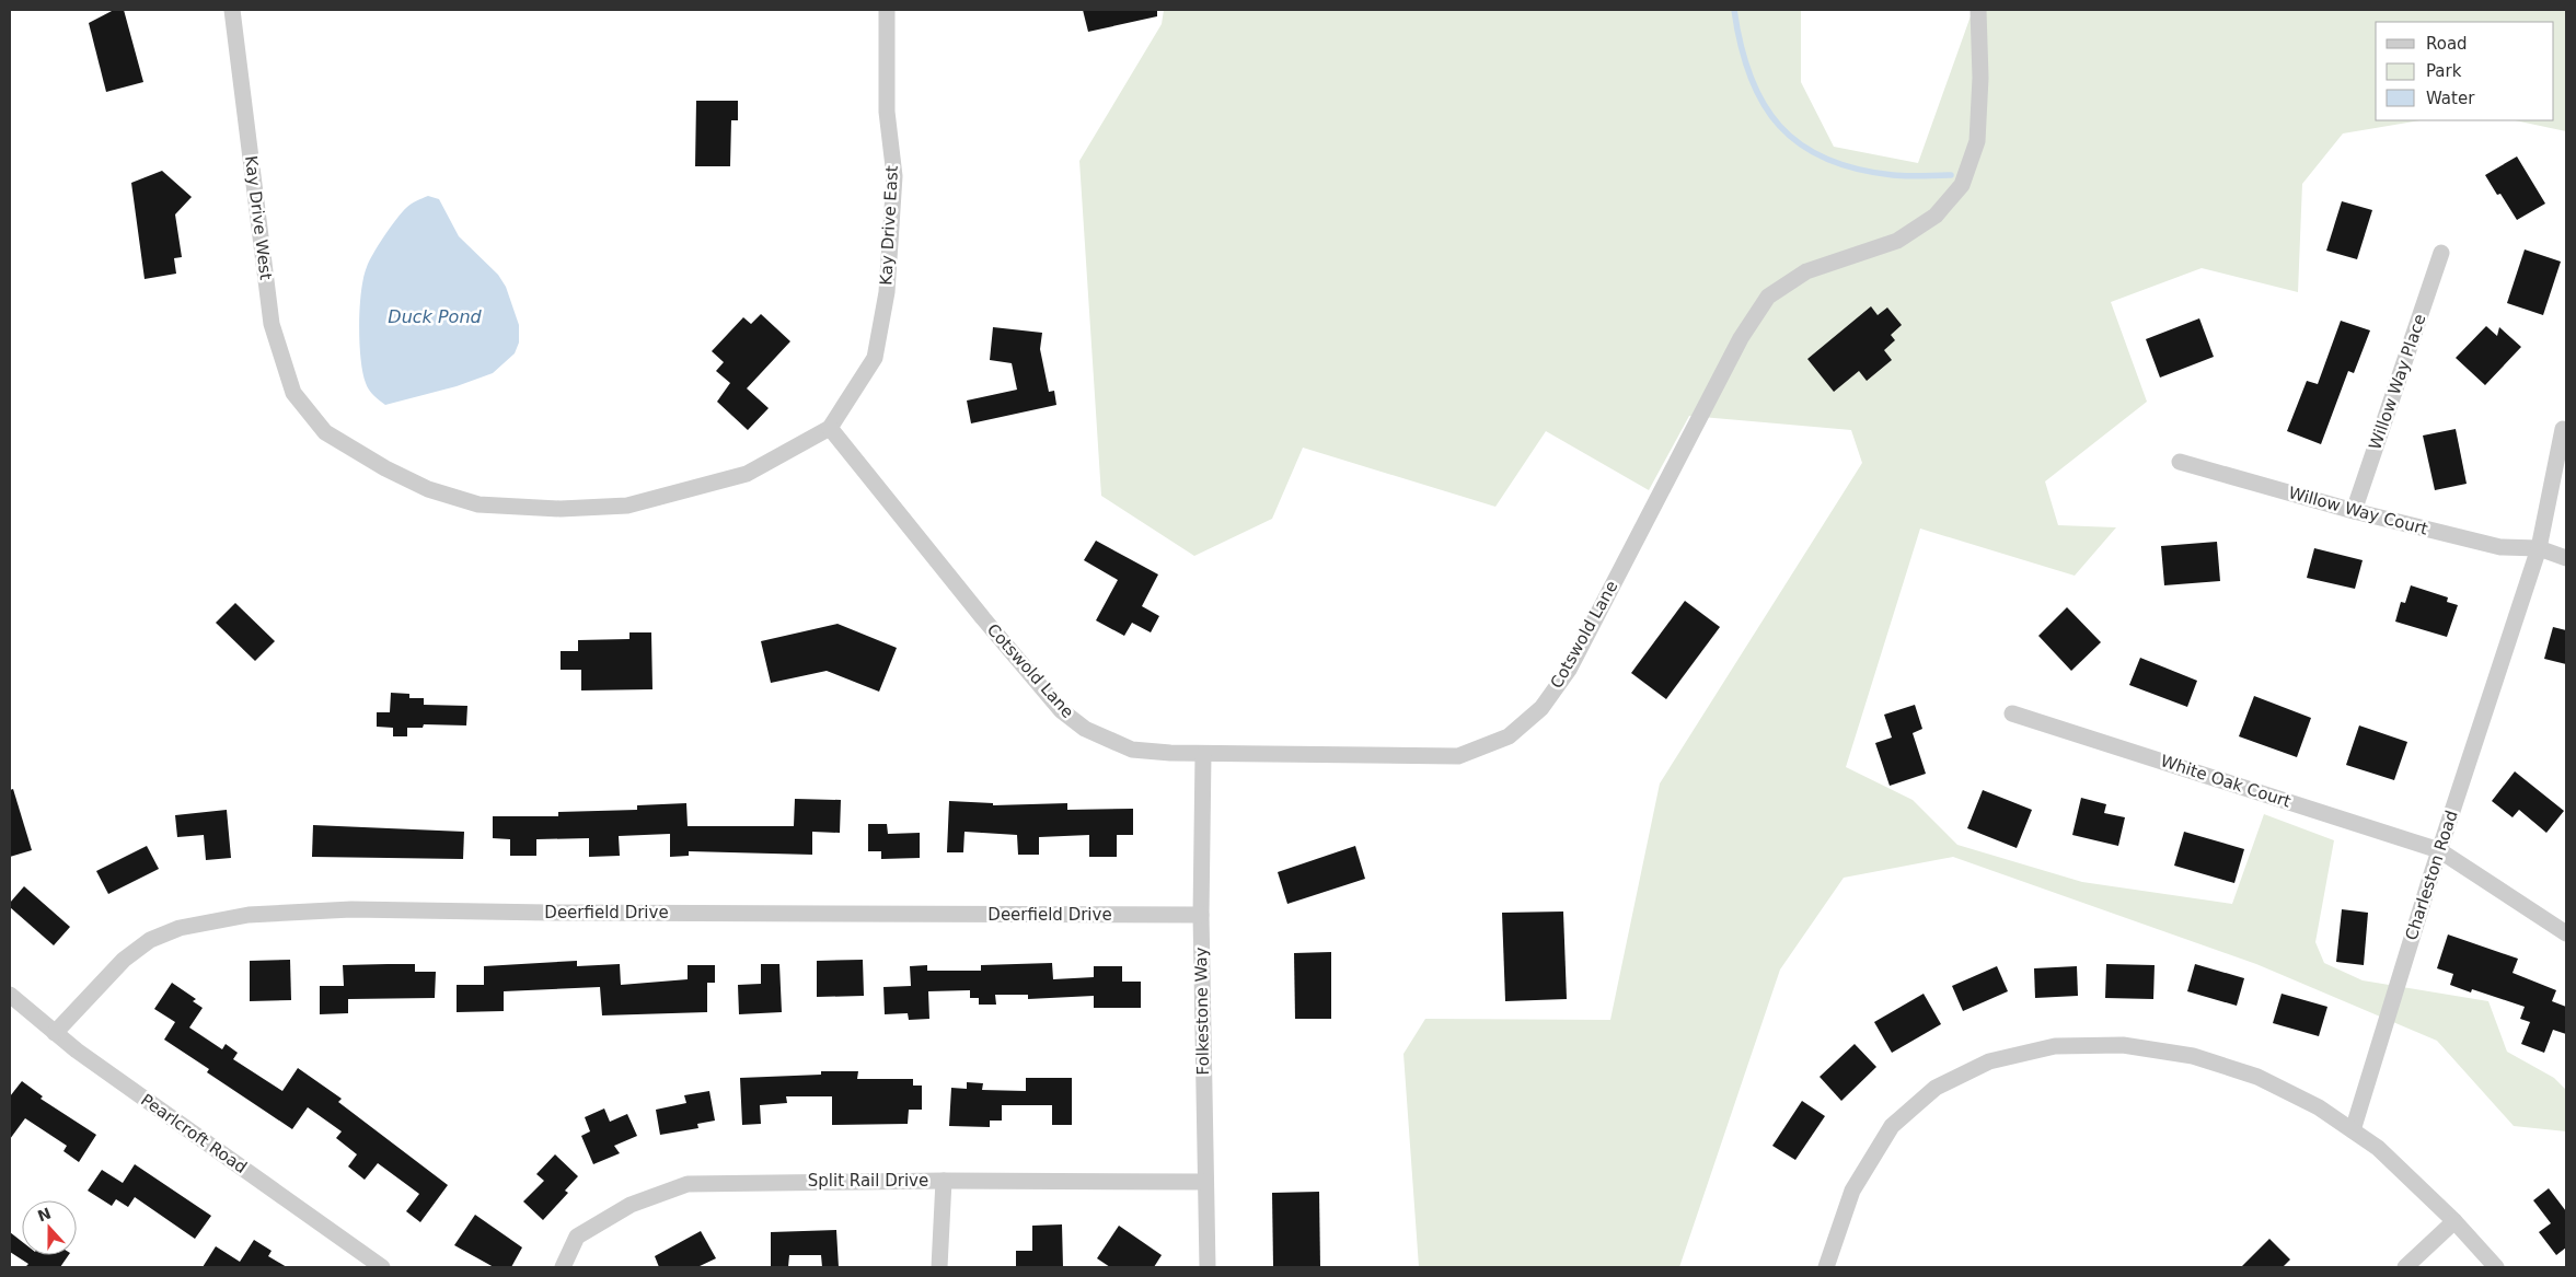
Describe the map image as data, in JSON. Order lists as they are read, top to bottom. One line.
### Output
{"streets":{"street":["Kay Drive West","Kay Drive East","Willow Way Place","Willow Way Court","Cotswold Lane","White Oak Court","Charleston Road","Deerfield Drive","Folkestone Way","Pearlcroft Road","Split Rail Drive"]},"crossings":[["Kay Drive West","Kay Drive East"],["Kay Drive West","Cotswold Lane"],["Kay Drive East","Cotswold Lane"],["Willow Way Place","Willow Way Court"],["Willow Way Court","Charleston Road"],["Cotswold Lane","Folkestone Way"],["White Oak Court","Charleston Road"],["Deerfield Drive","Folkestone Way"],["Deerfield Drive","Pearlcroft Road"],["Folkestone Way","Split Rail Drive"]],"water":["Duck Pond"],"legend":["Road","Park","Water"],"north":"top"}
